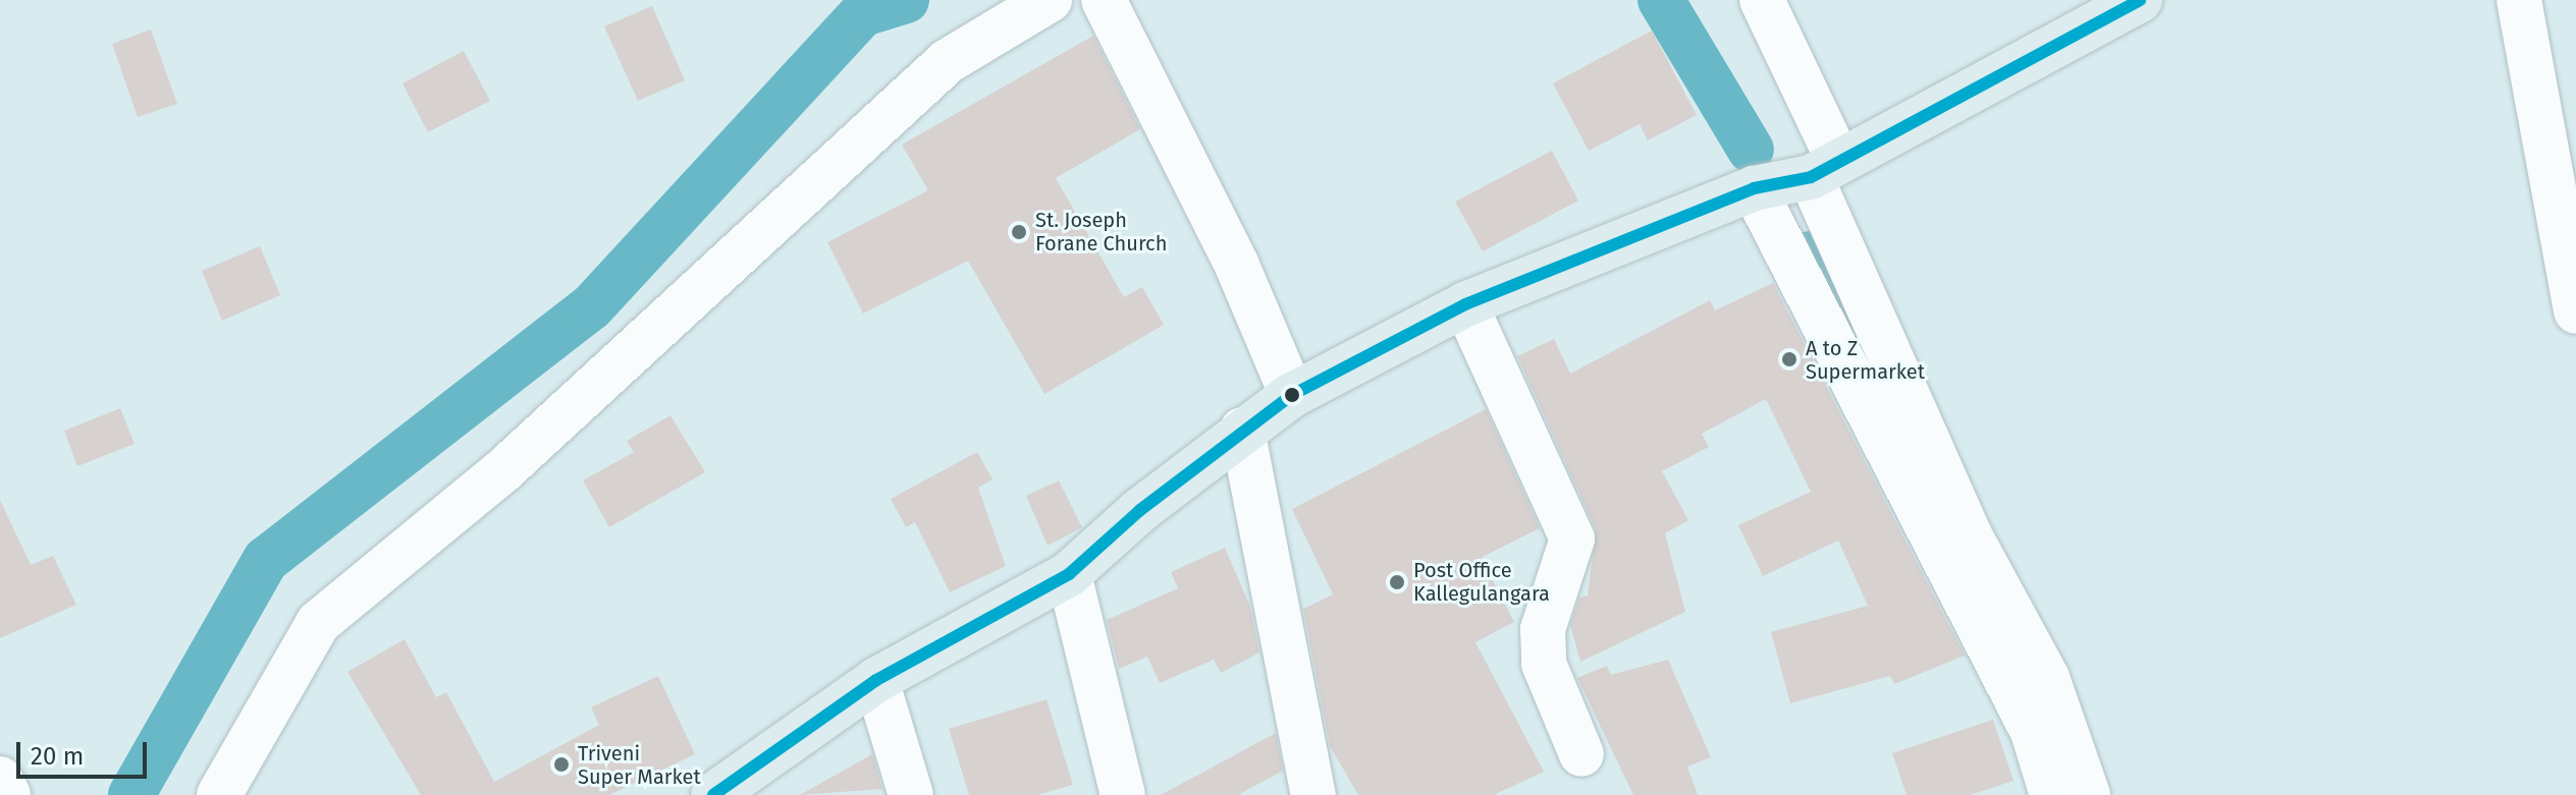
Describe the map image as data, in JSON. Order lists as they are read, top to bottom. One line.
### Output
{"places":["St. Joseph Forane Church","A to Z Supermarket","Post Office Kallegulangara","Triveni Super Market"],"scale_bar":"20 m"}
